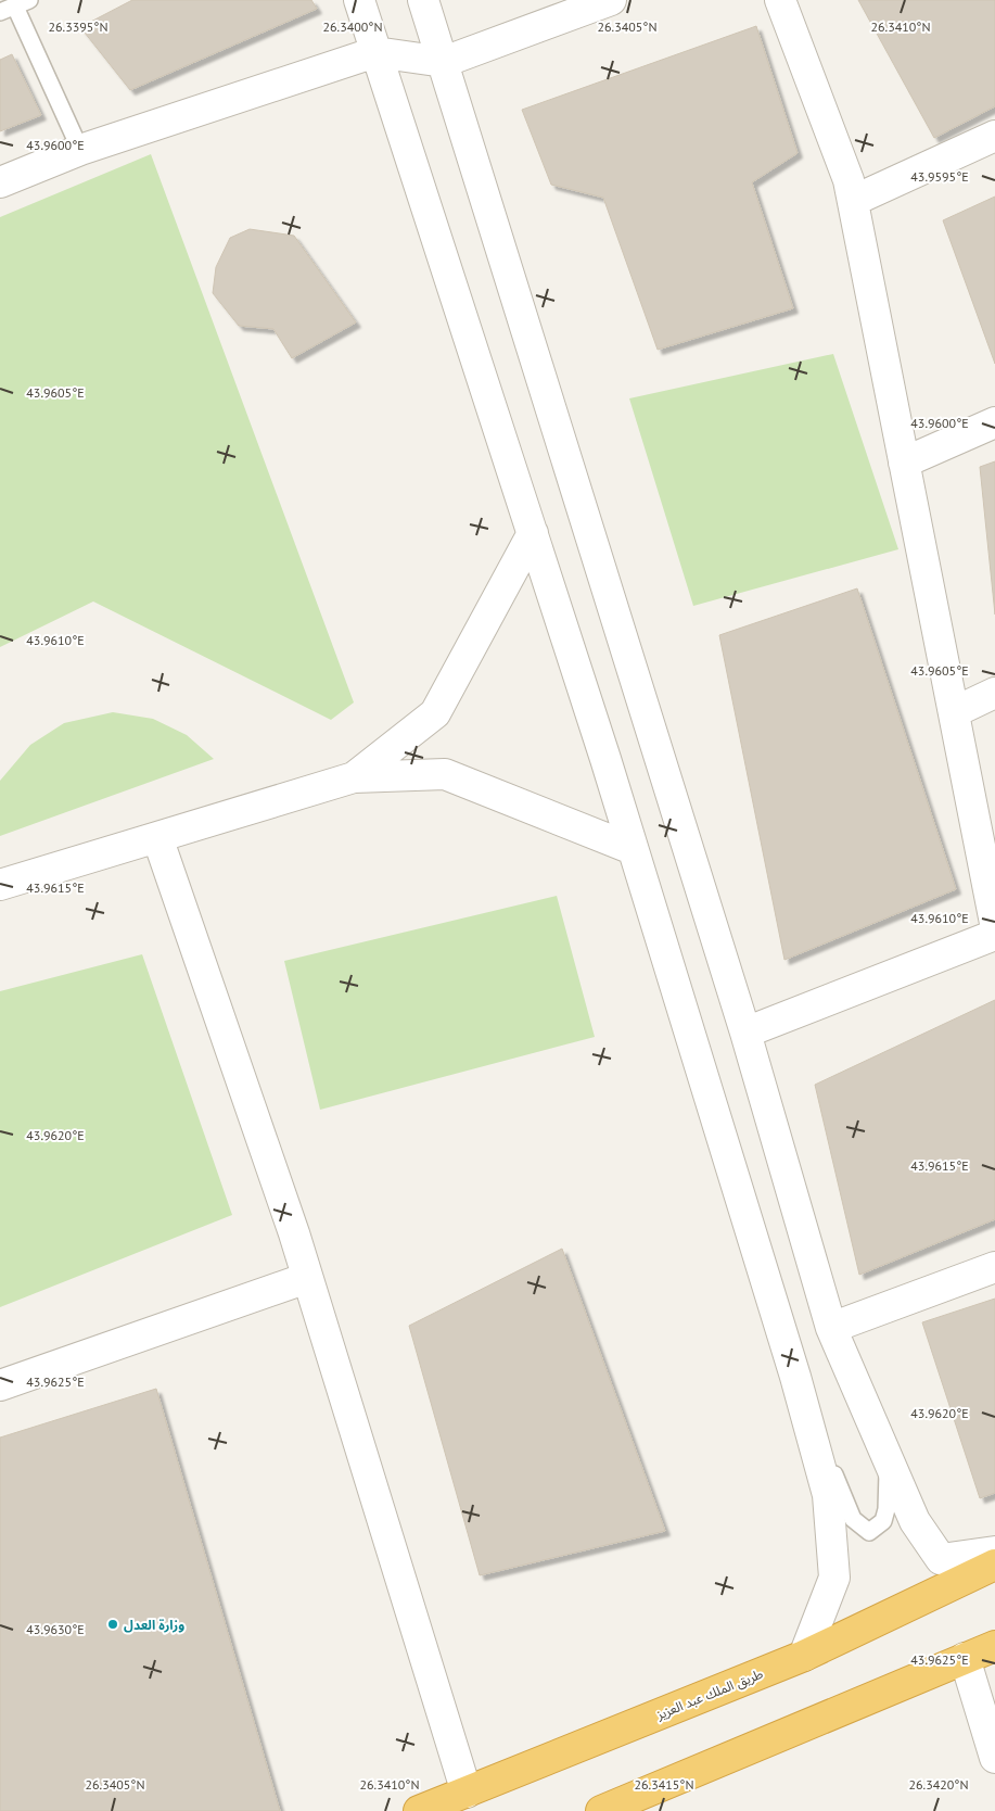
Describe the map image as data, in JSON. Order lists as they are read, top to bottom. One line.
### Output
{"streets":{"highway":["طريق الملك عبد العزيز"]},"places":["وزارة العدل"],"coordinates":["26.3395°N","26.3400°N","26.3405°N","26.3410°N","43.9600°E","43.9595°E","43.9605°E","43.9610°E","43.9615°E","43.9620°E","43.9625°E","43.9630°E","26.3415°N","26.3420°N"]}
